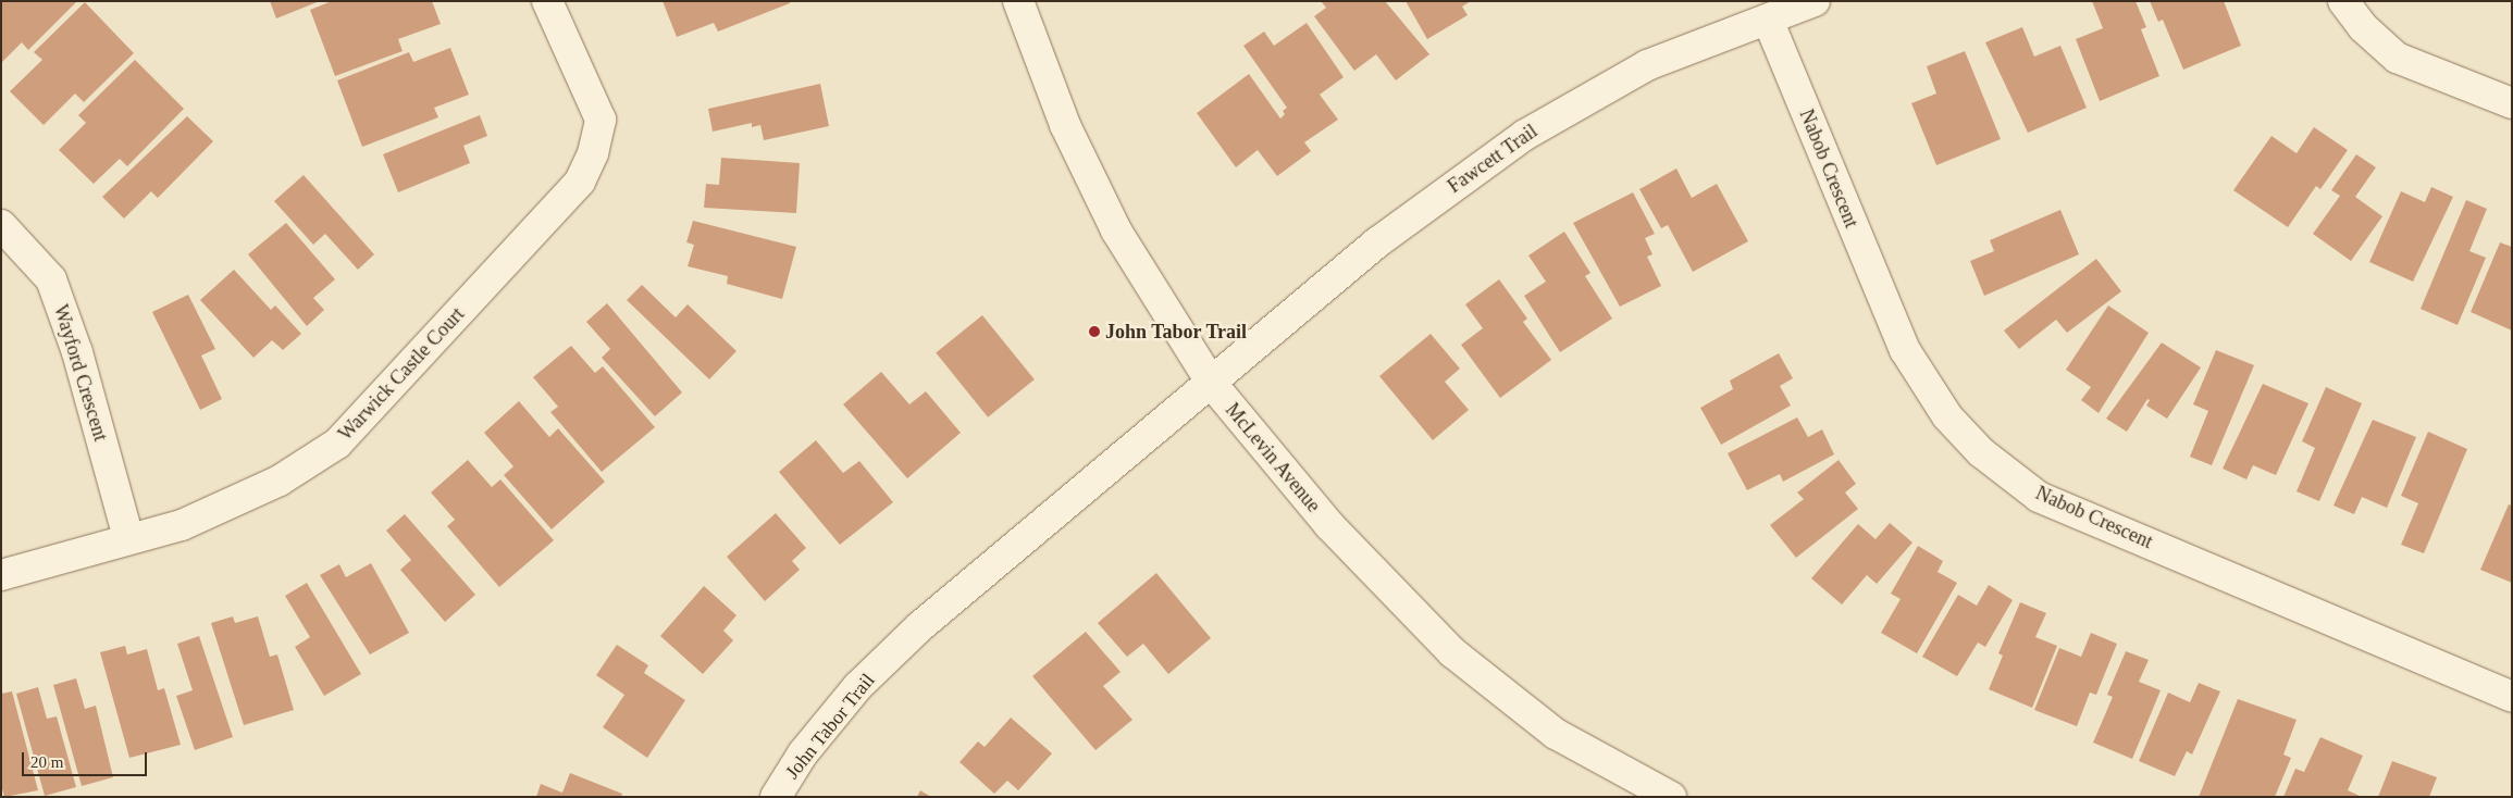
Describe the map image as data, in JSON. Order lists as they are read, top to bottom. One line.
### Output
{"streets":{"street":["Fawcett Trail","Nabob Crescent","Wayford Crescent","Warwick Castle Court","McLevin Avenue","John Tabor Trail"]},"crossings":[["Fawcett Trail","Nabob Crescent"],["Fawcett Trail","McLevin Avenue"],["Fawcett Trail","John Tabor Trail"],["Wayford Crescent","Warwick Castle Court"],["McLevin Avenue","John Tabor Trail"]],"places":["John Tabor Trail"],"scale_bar":"20 m"}
